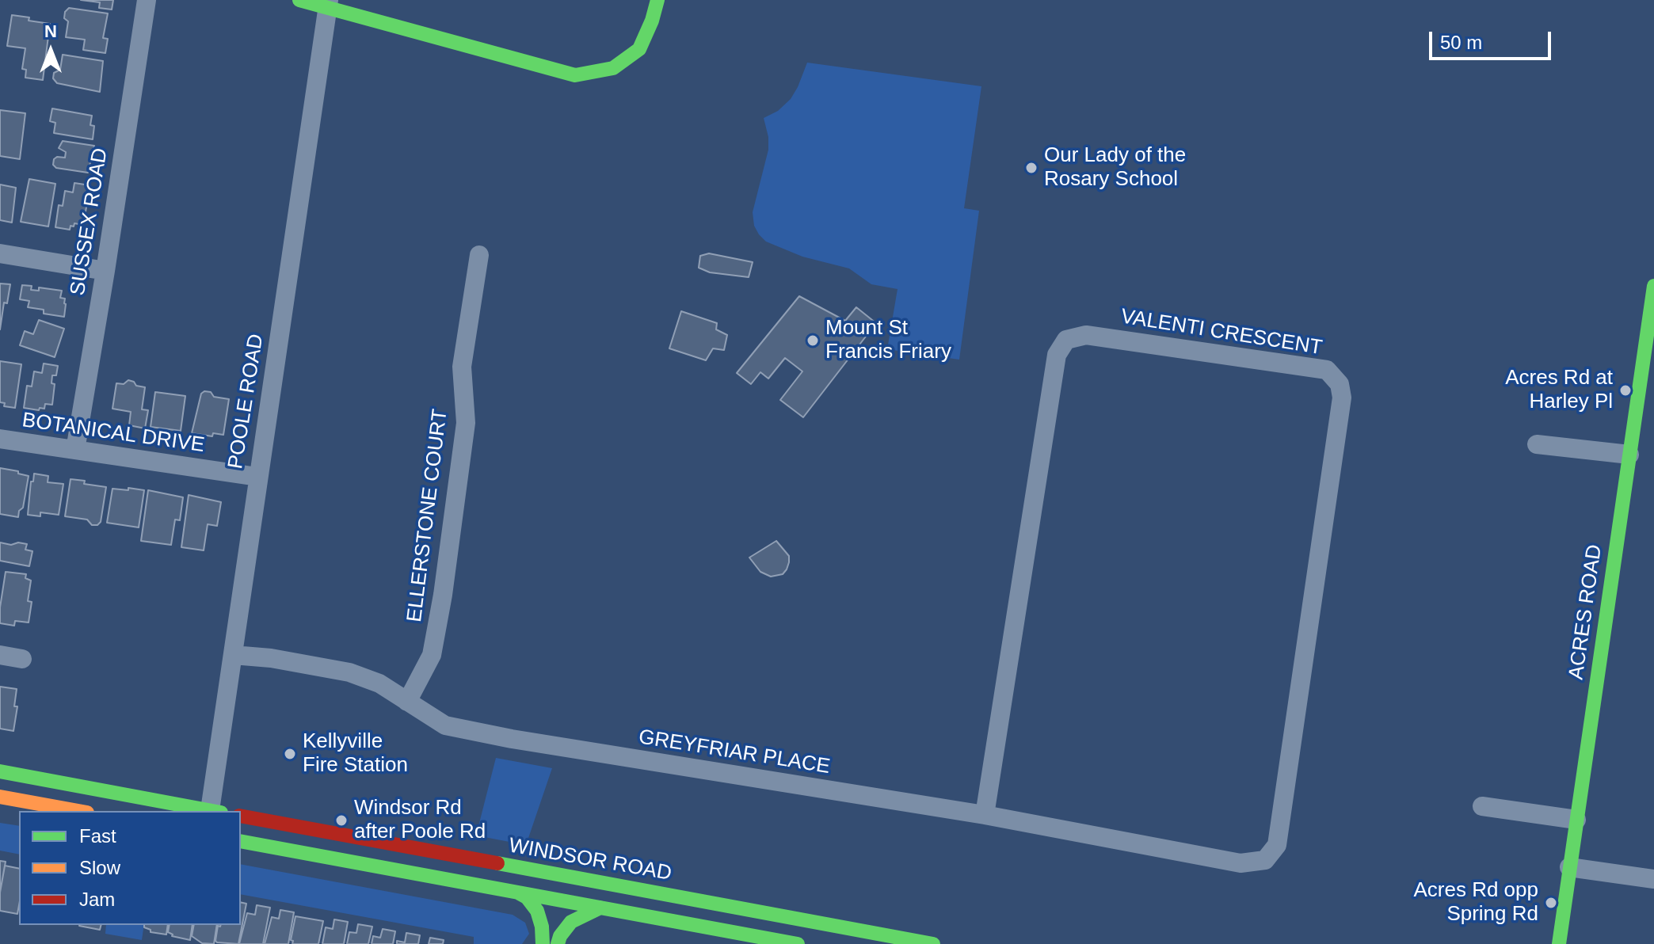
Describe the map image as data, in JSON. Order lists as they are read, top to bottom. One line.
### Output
{"streets":{"main road":["ACRES ROAD","WINDSOR ROAD"],"street":["SUSSEX ROAD","VALENTI CRESCENT","POOLE ROAD","BOTANICAL DRIVE","ELLERSTONE COURT","GREYFRIAR PLACE"]},"crossings":[["SUSSEX ROAD","BOTANICAL DRIVE"],["VALENTI CRESCENT","GREYFRIAR PLACE"],["POOLE ROAD","BOTANICAL DRIVE"],["POOLE ROAD","GREYFRIAR PLACE"],["ELLERSTONE COURT","GREYFRIAR PLACE"]],"places":["Our Lady of the Rosary School","Mount St Francis Friary","Acres Rd at Harley Pl","Kellyville Fire Station","Windsor Rd after Poole Rd","Acres Rd opp Spring Rd"],"legend":["Fast","Slow","Jam"],"scale_bar":"50 m","north":"top"}
